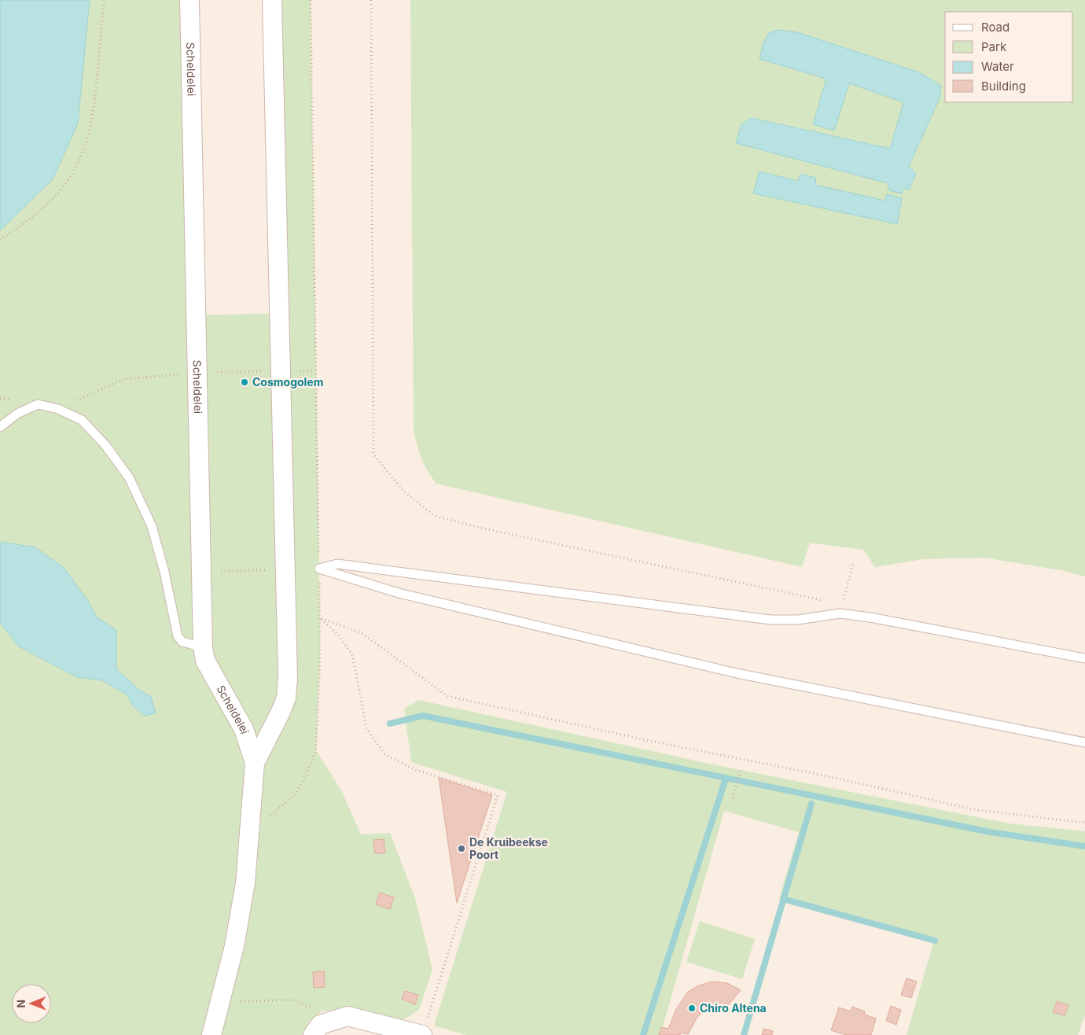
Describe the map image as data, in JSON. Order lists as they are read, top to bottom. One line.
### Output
{"streets":{"street":["Scheldelei"]},"places":["Cosmogolem","De Kruibeekse Poort","Chiro Altena"],"legend":["Road","Park","Water","Building"],"north":"left"}
